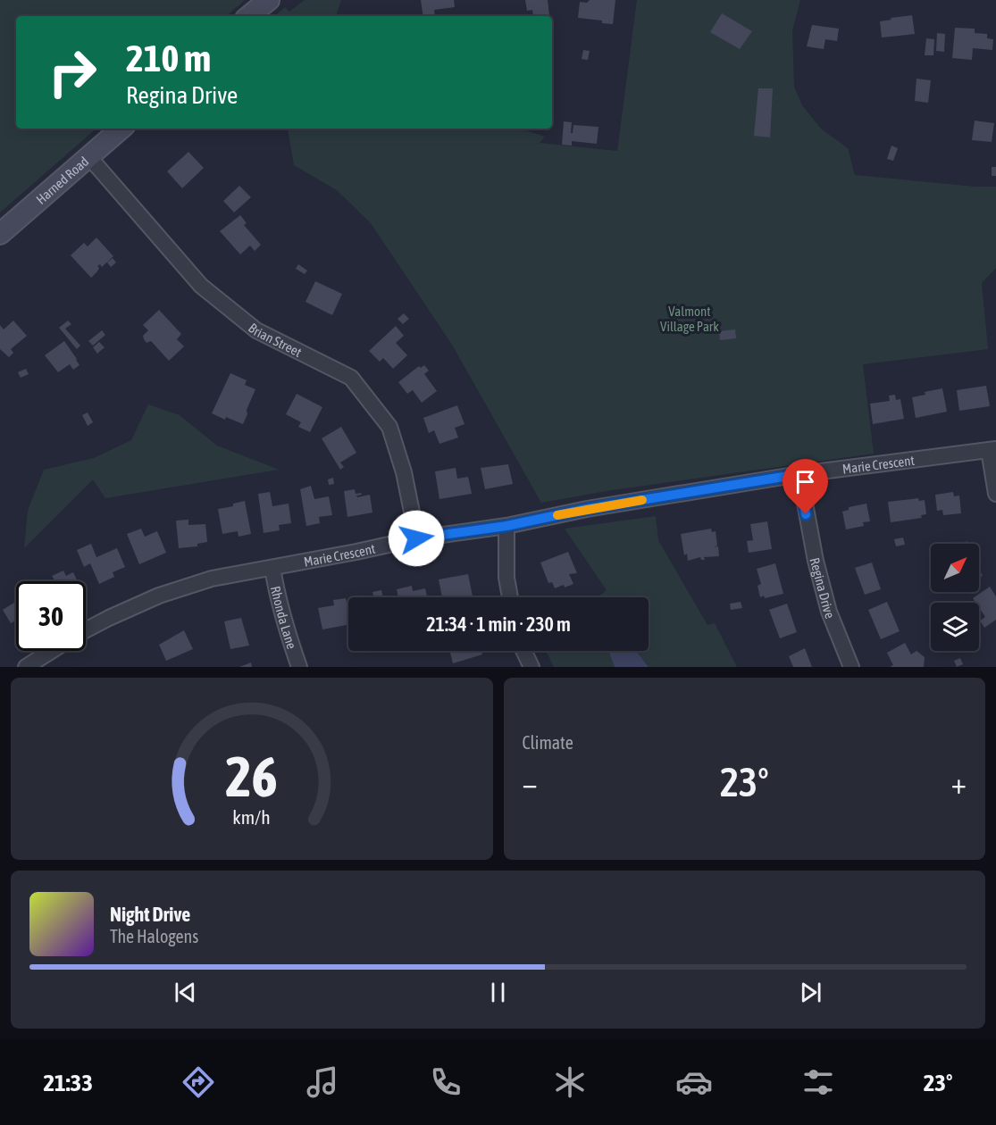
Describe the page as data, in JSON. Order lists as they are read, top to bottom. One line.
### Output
{"streets":{"main road":["Harned Road"],"street":["Brian Street","Marie Crescent","Regina Drive","Rhonda Lane"]},"crossings":[["Harned Road","Brian Street"],["Brian Street","Marie Crescent"],["Marie Crescent","Regina Drive"],["Marie Crescent","Rhonda Lane"]],"parks":["Valmont Village Park"],"north":"top right","page":{"turn":["210 m","Regina Drive"],"limit":"30","trip":"21:34 · 1 min · 230 m","tile":"Climate","heat":["−","23°","+"],"song":["Night Drive","The Halogens"],"tabs":["21:33","23°"],"gauge":["26","km/h"]}}
